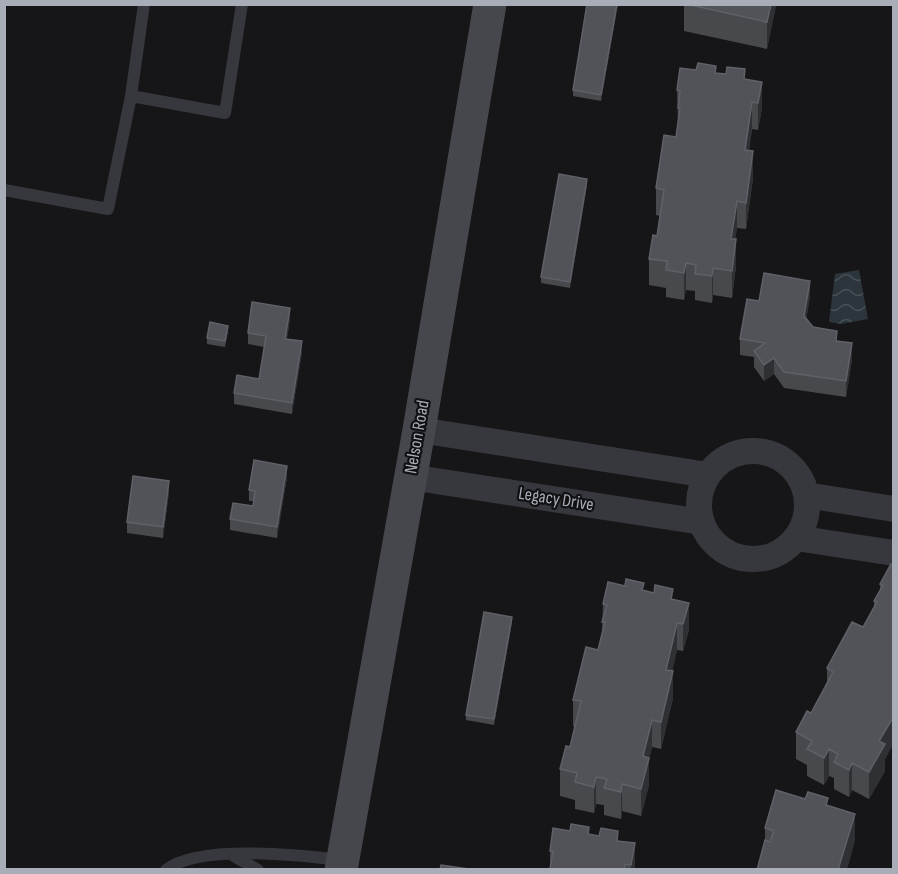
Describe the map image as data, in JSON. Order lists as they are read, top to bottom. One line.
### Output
{"streets":{"main road":["Nelson Road"],"street":["Legacy Drive"]},"crossings":[["Nelson Road","Legacy Drive"]]}
